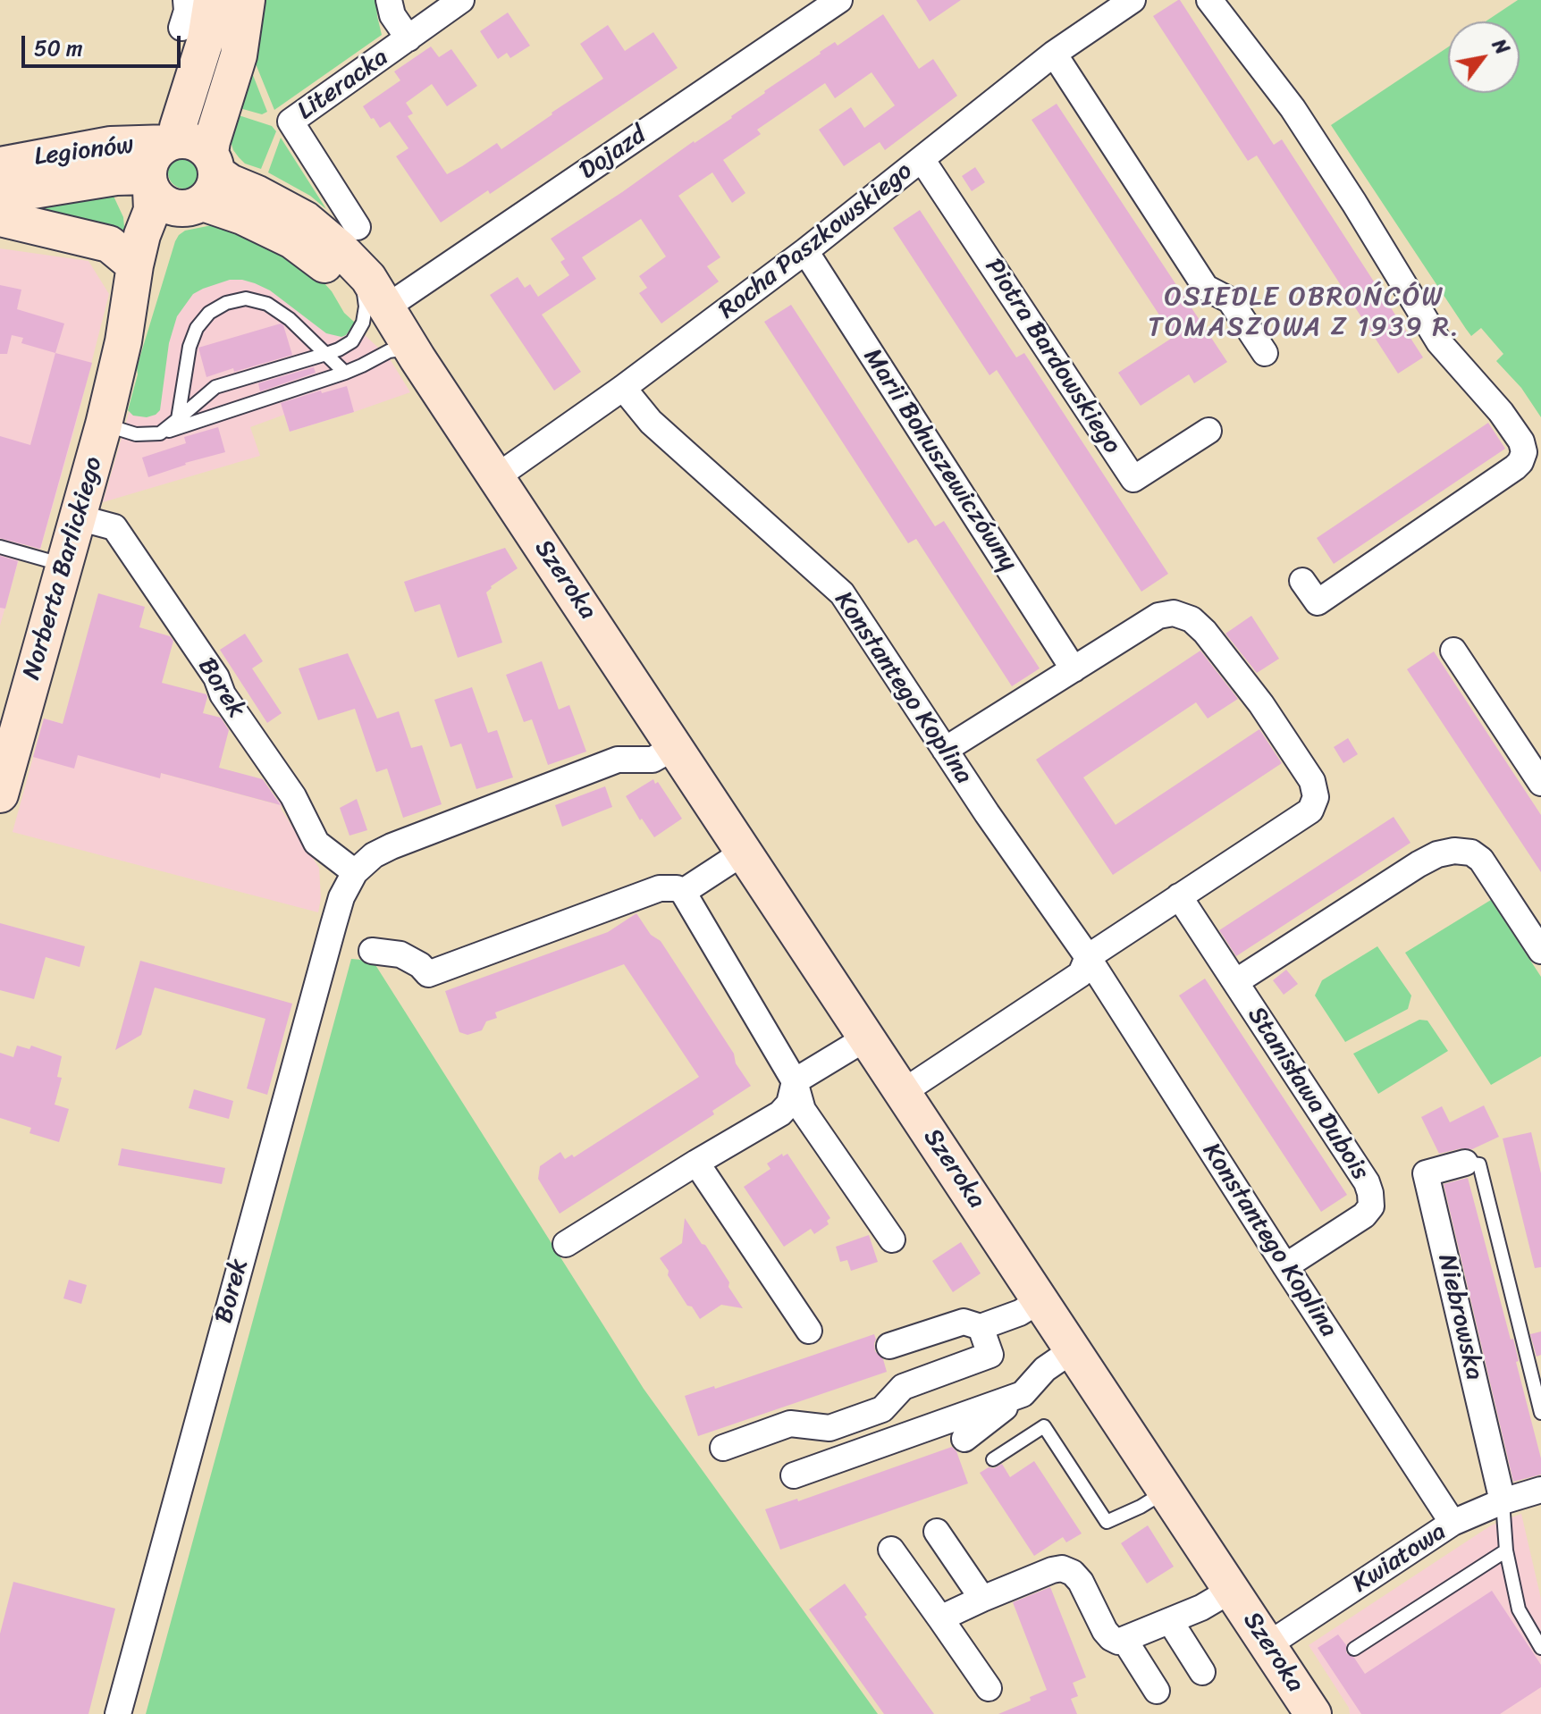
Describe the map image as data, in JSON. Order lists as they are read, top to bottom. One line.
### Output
{"streets":{"street":["Literacka","Legionów","Dojazd","Rocha Paszkowskiego","Piotra Bardowskiego","Marii Bohuszewiczówny","Norberta Barlickiego","Szeroka","Borek","Konstantego Koplina","Stanisława Dubois","Niebrowska","Kwiatowa"]},"crossings":[["Legionów","Norberta Barlickiego"],["Legionów","Szeroka"],["Dojazd","Szeroka"],["Rocha Paszkowskiego","Piotra Bardowskiego"],["Rocha Paszkowskiego","Marii Bohuszewiczówny"],["Rocha Paszkowskiego","Szeroka"],["Rocha Paszkowskiego","Konstantego Koplina"],["Norberta Barlickiego","Szeroka"],["Norberta Barlickiego","Borek"],["Szeroka","Borek"],["Szeroka","Kwiatowa"],["Konstantego Koplina","Stanisława Dubois"],["Konstantego Koplina","Kwiatowa"],["Niebrowska","Kwiatowa"]],"districts":["OSIEDLE OBROŃCÓW TOMASZOWA Z 1939 R."],"scale_bar":"50 m","north":"top right"}
